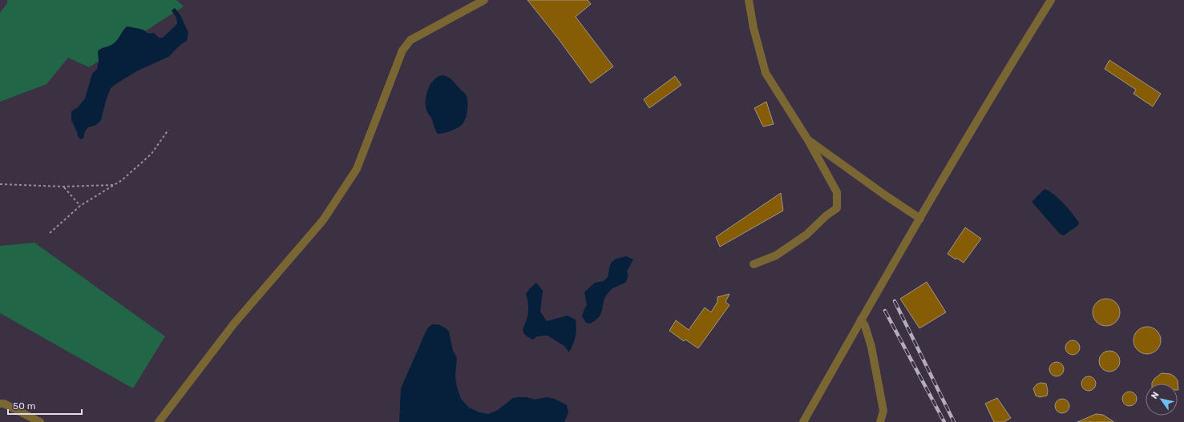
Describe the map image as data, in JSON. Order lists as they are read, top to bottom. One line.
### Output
{"scale_bar":"50 m","north":"top left"}
